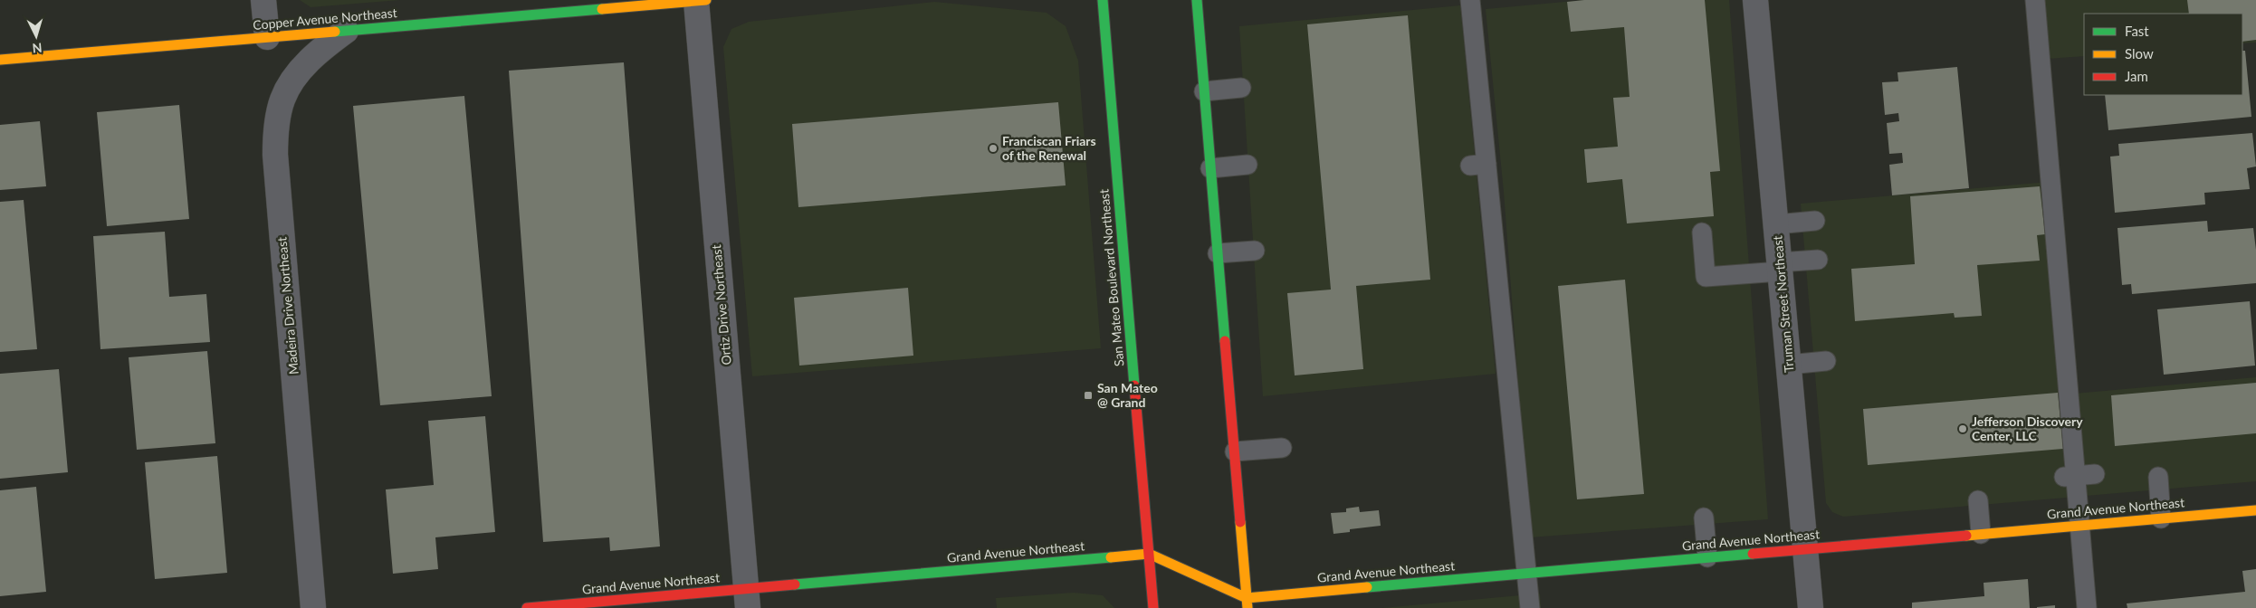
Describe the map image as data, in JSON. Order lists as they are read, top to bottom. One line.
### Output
{"streets":{"street":["Copper Avenue Northeast","San Mateo Boulevard Northeast","Truman Street Northeast","Ortiz Drive Northeast","Madeira Drive Northeast","Grand Avenue Northeast"]},"crossings":[["Copper Avenue Northeast","Ortiz Drive Northeast"],["Copper Avenue Northeast","Madeira Drive Northeast"],["San Mateo Boulevard Northeast","Grand Avenue Northeast"],["Truman Street Northeast","Grand Avenue Northeast"],["Ortiz Drive Northeast","Grand Avenue Northeast"]],"places":{"other":["Franciscan Friars of the Renewal","Jefferson Discovery Center, LLC"],"transit":["San Mateo @ Grand"]},"legend":["Fast","Slow","Jam"],"north":"bottom"}
